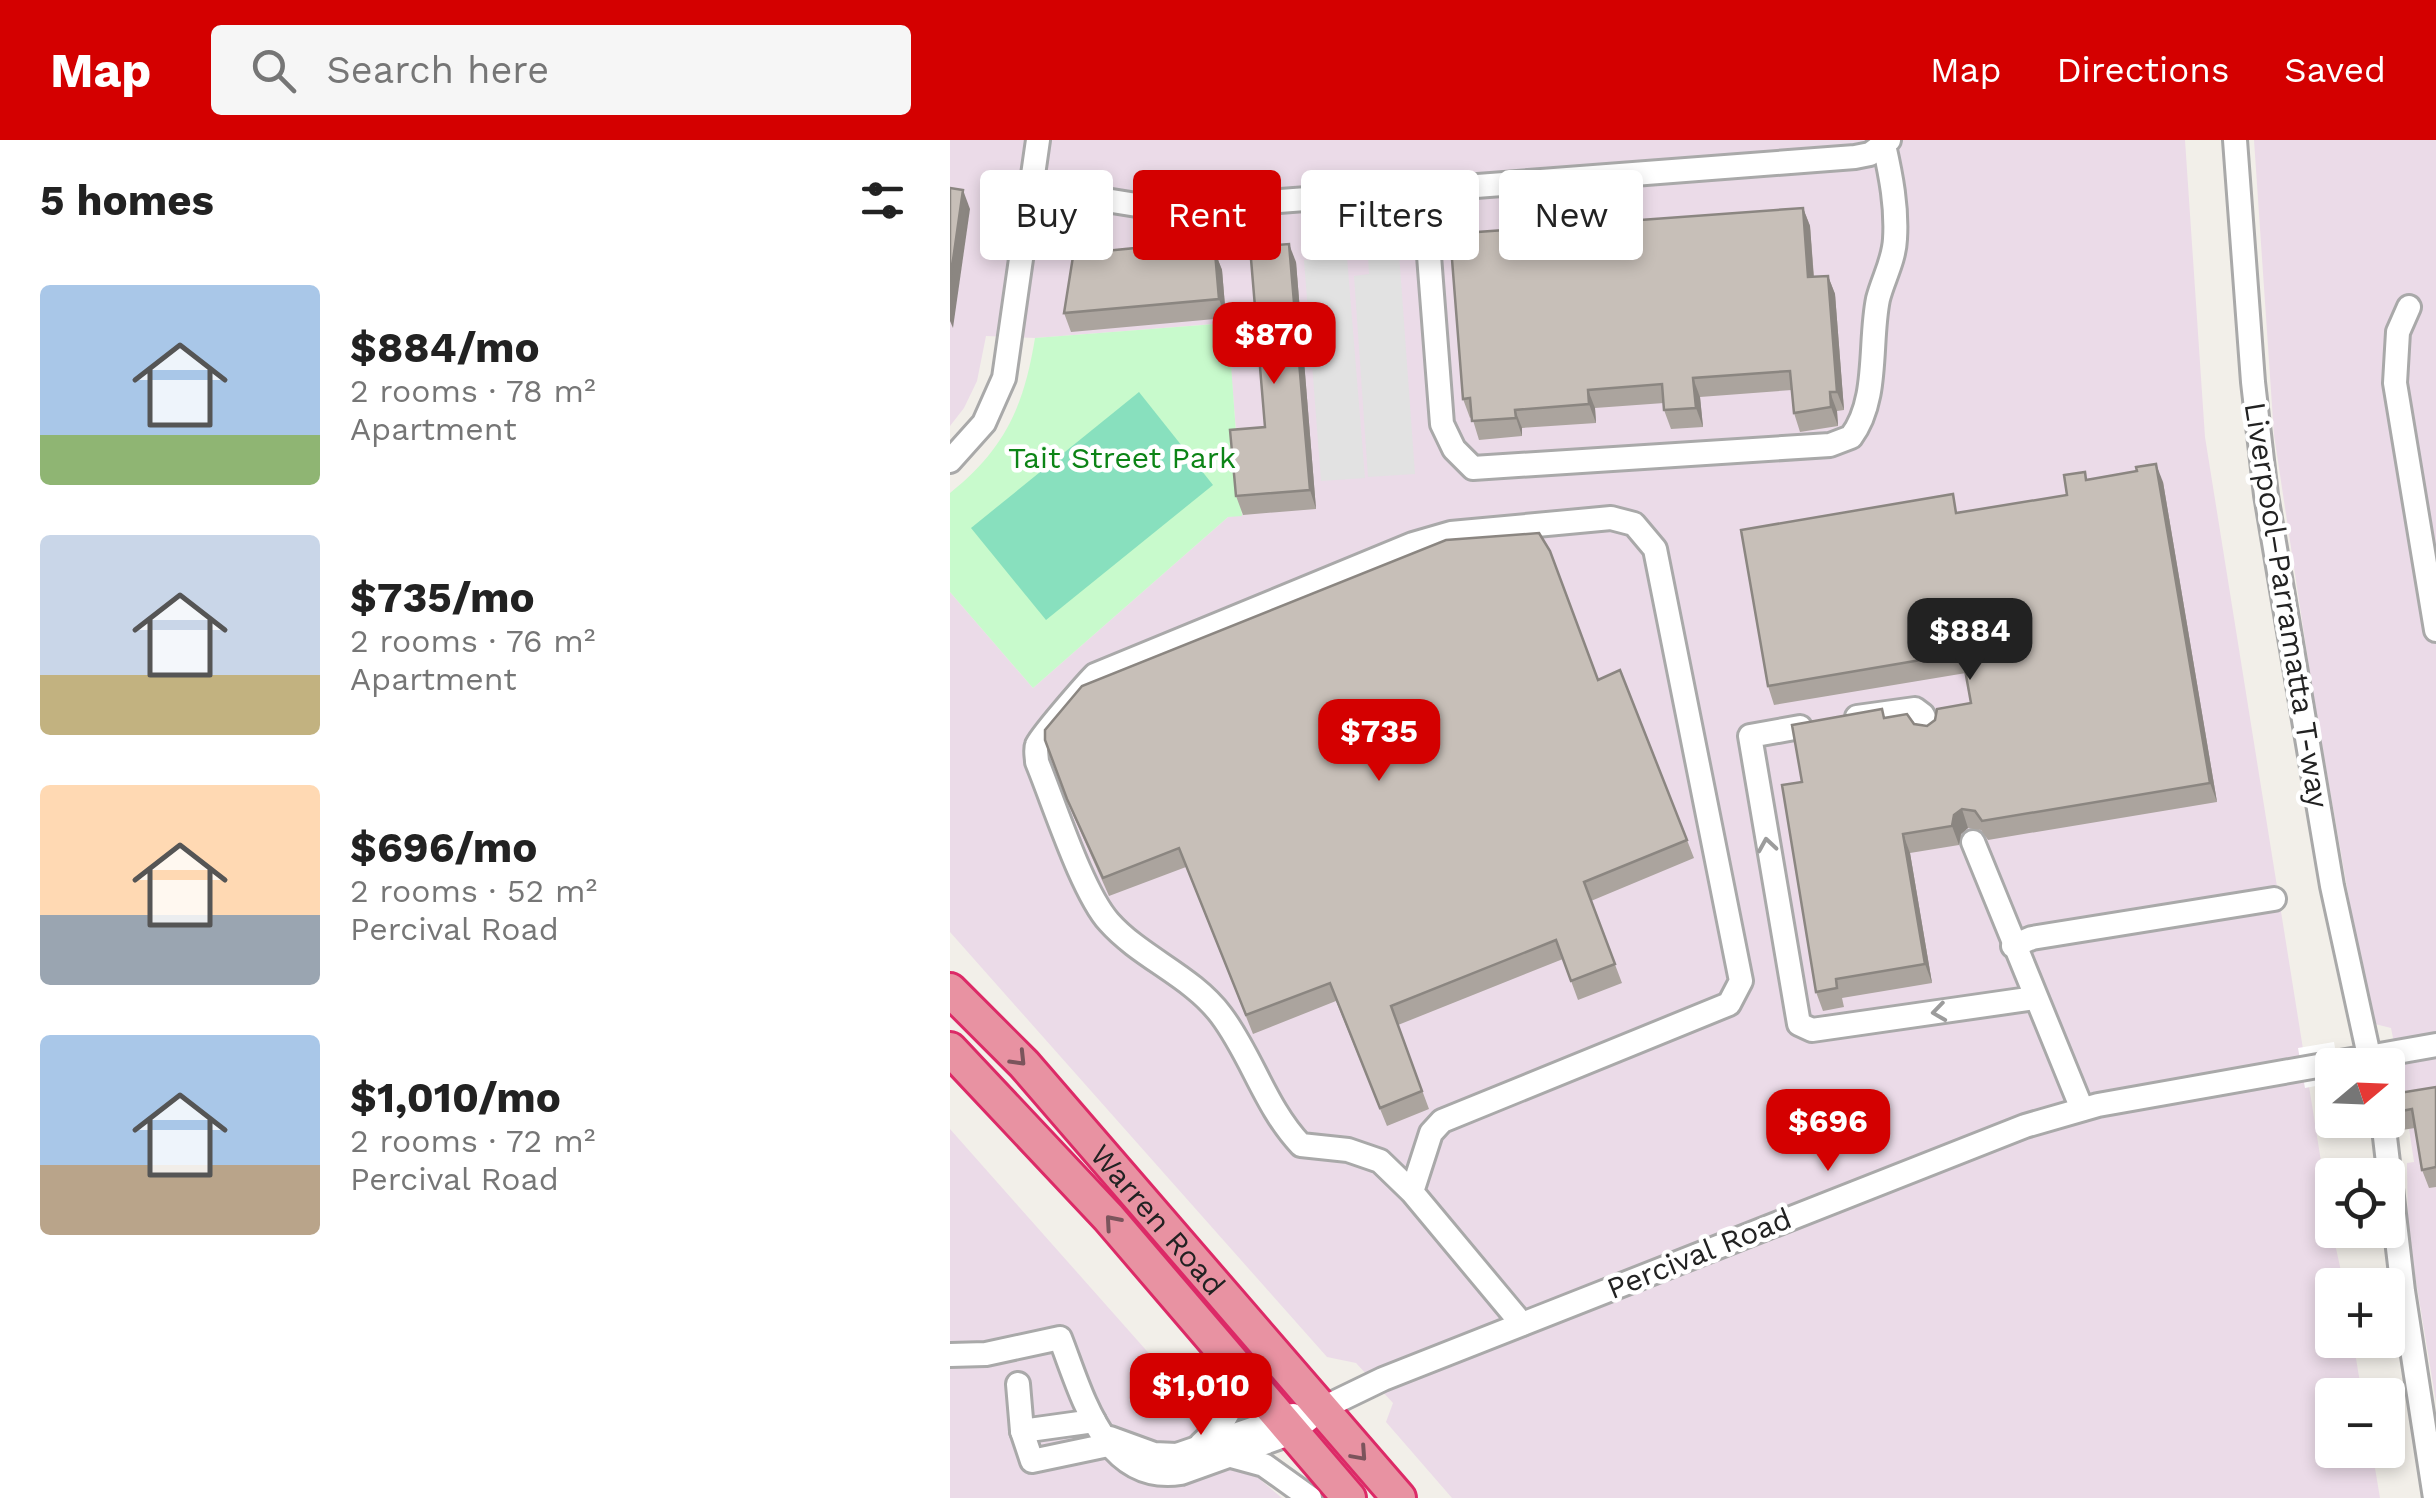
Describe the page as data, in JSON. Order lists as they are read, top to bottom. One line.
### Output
{"streets":{"highway":["Warren Road"],"street":["Liverpool–Parramatta T-way","Percival Road"]},"crossings":[["Warren Road","Percival Road"]],"parks":["Tait Street Park"],"north":"right","page":{"header":"Map","search":"Search here","nav":["Map","Directions","Saved"],"heading":"5 homes","chip":["Buy","Rent","Filters","New"],"list":[{"name":"$884/mo","note":"2 rooms · 78 m² · Apartment"},{"name":"$735/mo","note":"2 rooms · 76 m² · Apartment"},{"name":"$696/mo","note":"2 rooms · 52 m² · Percival Road"},{"name":"$1,010/mo","note":"2 rooms · 72 m² · Percival Road"}],"price":["$870","$884","$735","$696","$1,010"],"map_buttons":["+","−"]}}
